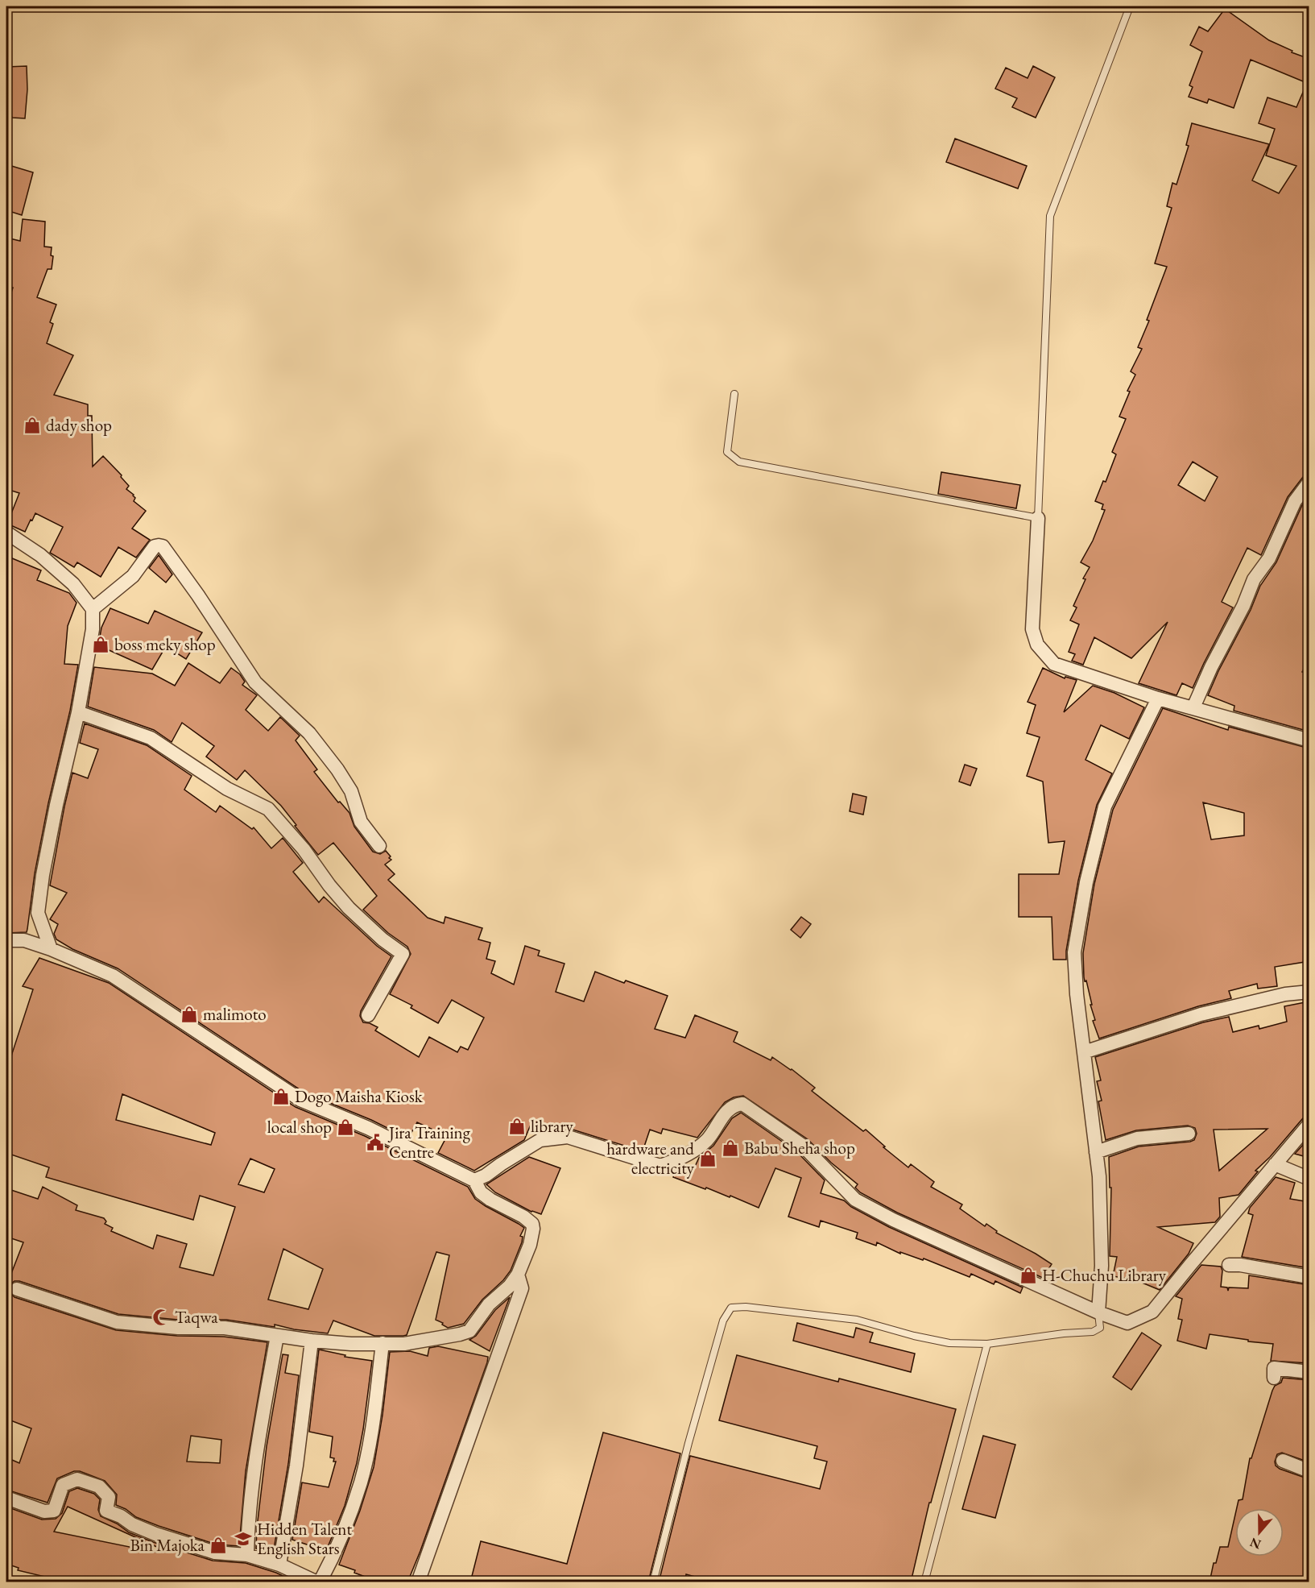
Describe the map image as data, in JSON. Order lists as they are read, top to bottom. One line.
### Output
{"places":{"shop":["dady shop","boss meky shop","malimoto","Dogo Maisha Kiosk","library","local shop","Babu Sheha shop","hardware and electricity","H-Chuchu Library","Bin Majoka"],"public building":["Jira Training Centre"],"mosque":["Taqwa"],"school or university":["Hidden Talent English Stars"]},"north":"bottom"}
